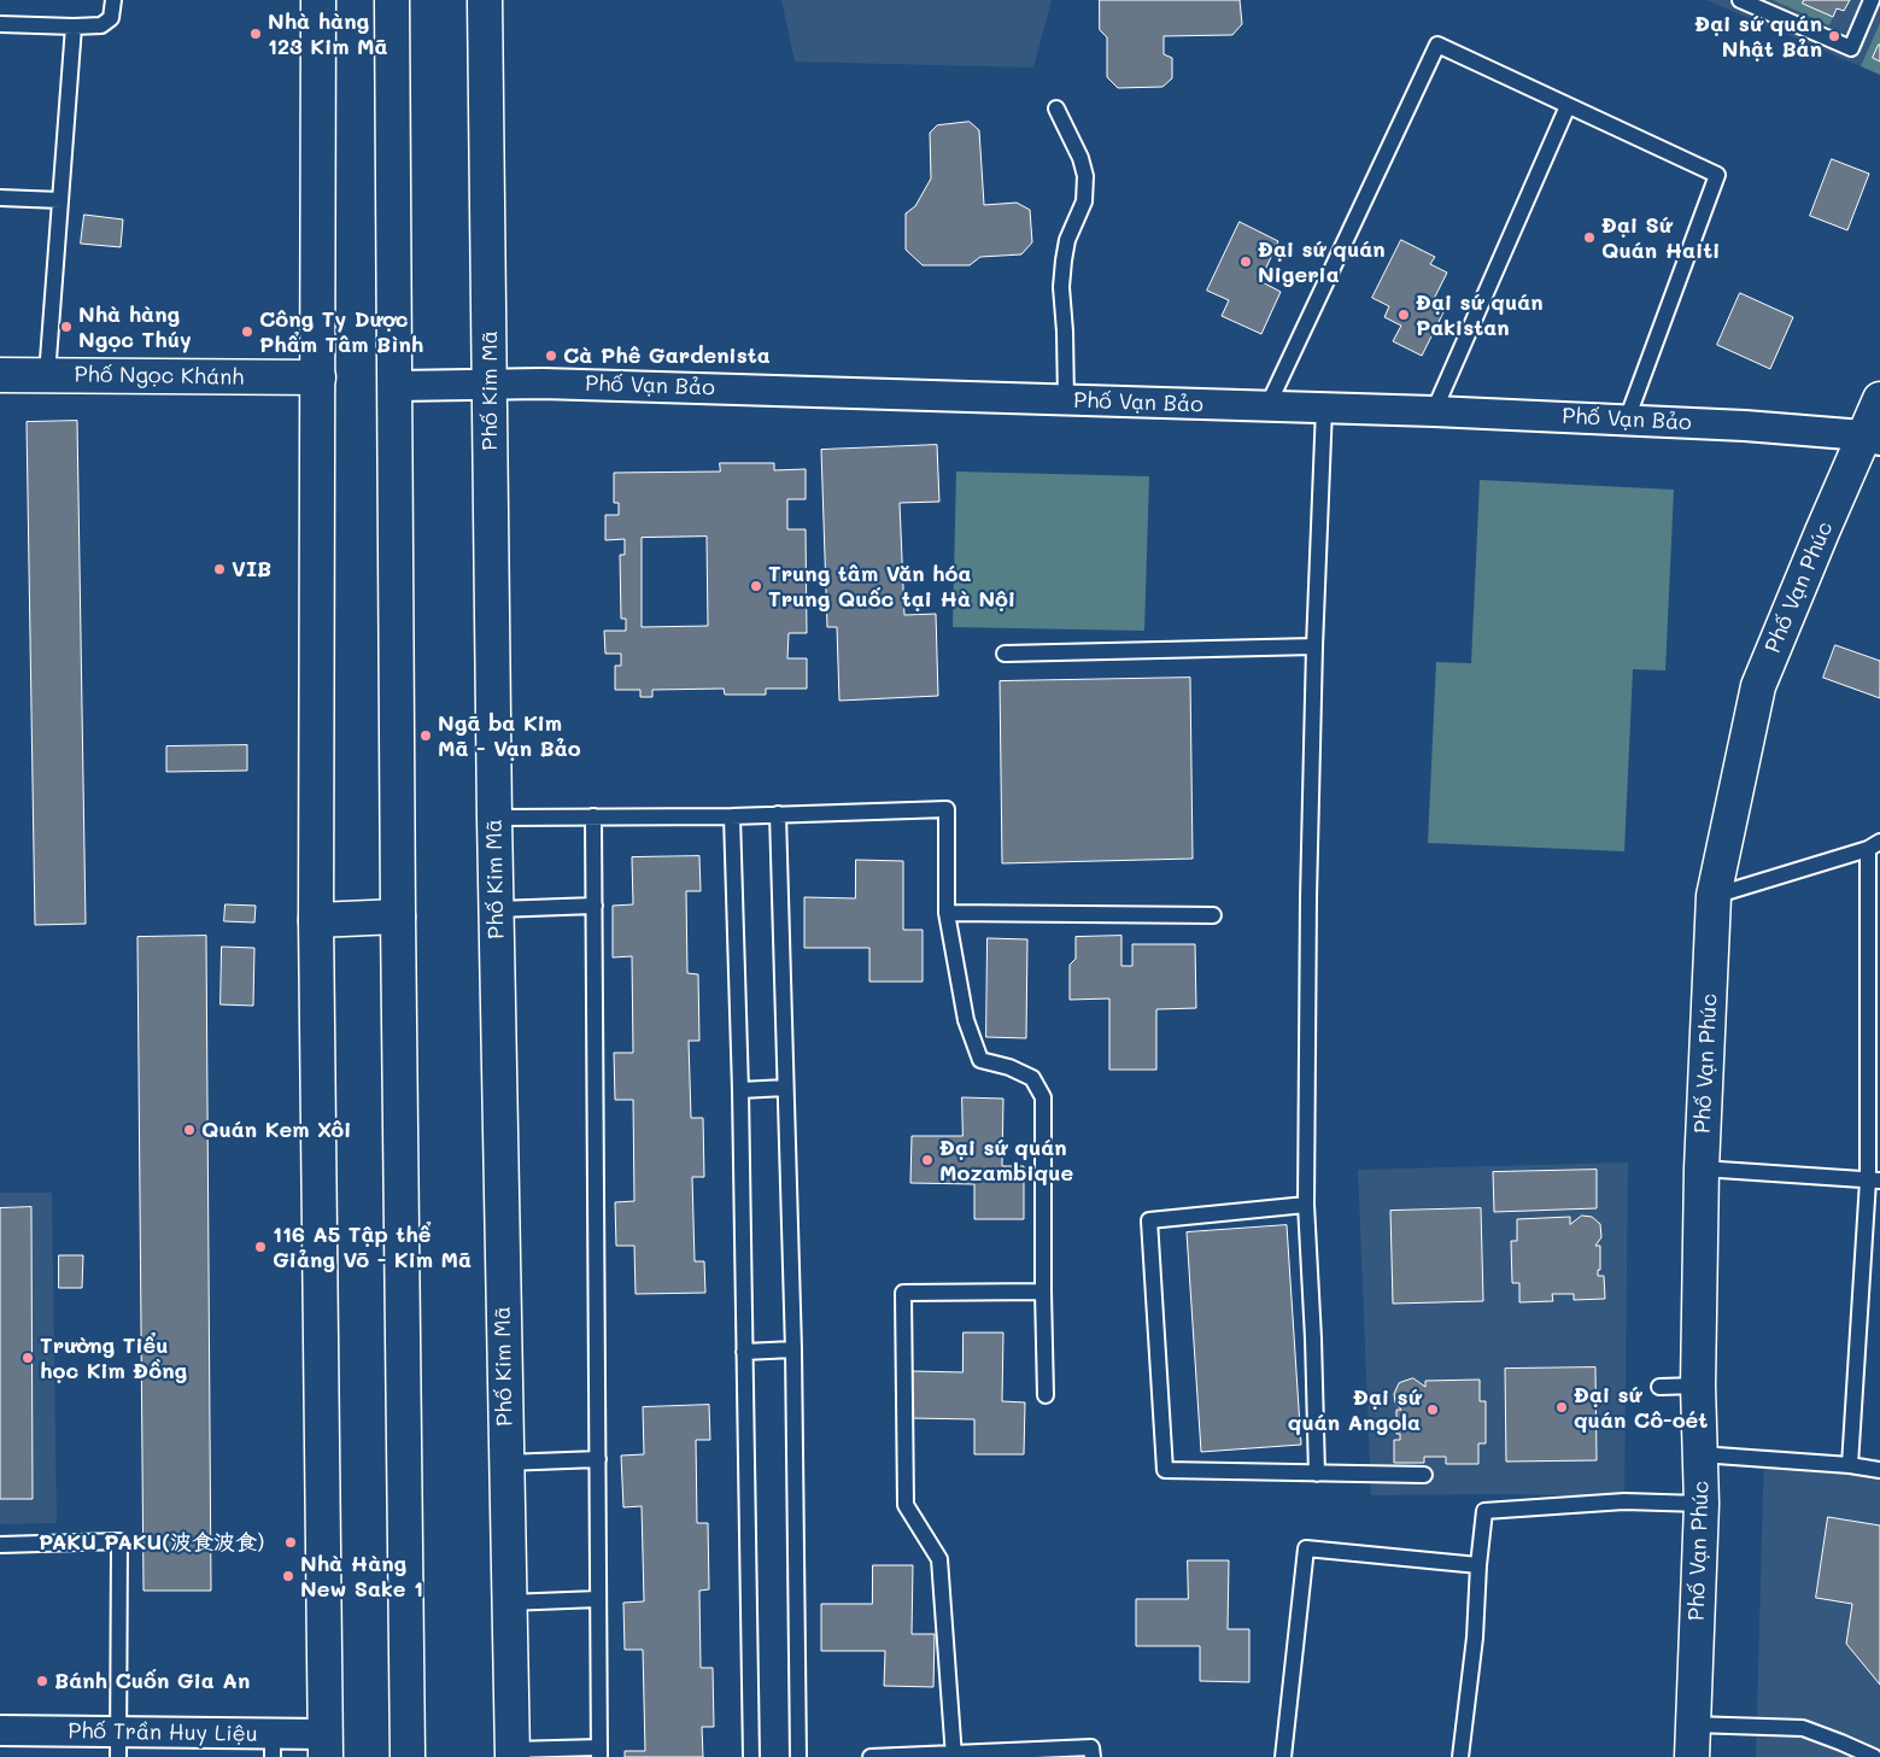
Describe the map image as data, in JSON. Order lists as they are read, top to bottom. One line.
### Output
{"streets":{"main road":["Phố Ngọc Khánh","Phố Kim Mã","Phố Vạn Phúc"],"street":["Phố Vạn Bảo","Phố Trần Huy Liệu"]},"crossings":[["Phố Vạn Bảo","Phố Kim Mã"],["Phố Vạn Bảo","Phố Vạn Phúc"]],"places":["Nhà hàng 123 Kim Mã","Đại sứ quán Nhật Bản","Đại Sứ Quán Haiti","Đại sứ quán Nigeria","Đại sứ quán Pakistan","Nhà hàng Ngọc Thúy","Công Ty Dược Phẩm Tâm Bình","Cà Phê Gardenista","VIB","Trung tâm Văn hóa Trung Quốc tại Hà Nội","Ngã ba Kim Mã - Vạn Bảo","Quán Kem Xôi","Đại sứ quán Mozambique","116 A5 Tập thể Giảng Võ - Kim Mã","Trường Tiểu học Kim Đồng","Đại sứ quán Cô-oét","Đại sứ quán Angola","PAKU PAKU(波食波食）","Nhà Hàng New Sake 1","Bánh Cuốn Gia An"]}
